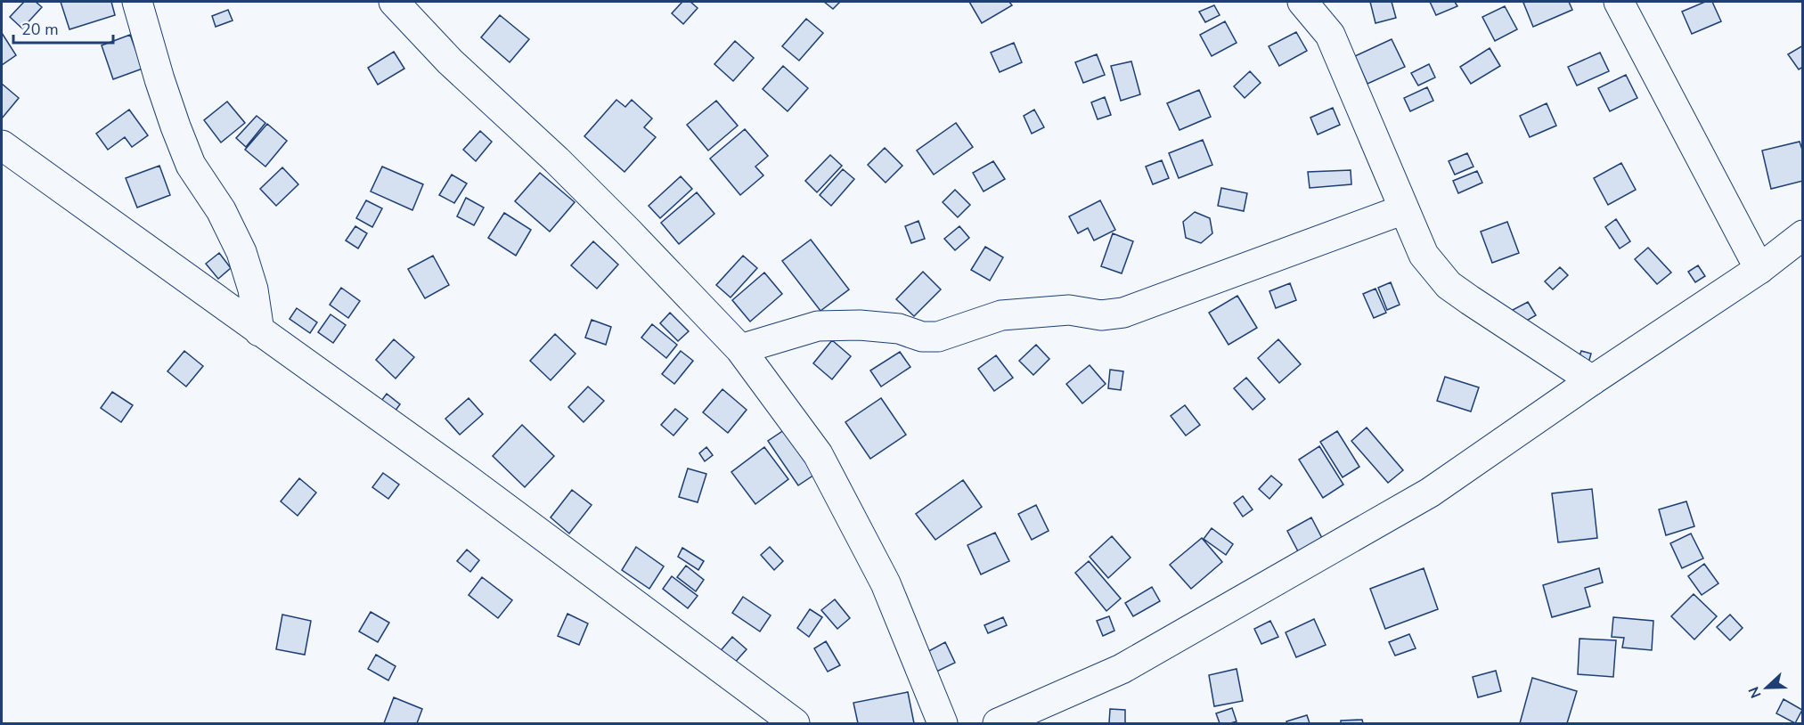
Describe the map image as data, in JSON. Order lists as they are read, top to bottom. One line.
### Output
{"scale_bar":"20 m","north":"left"}
